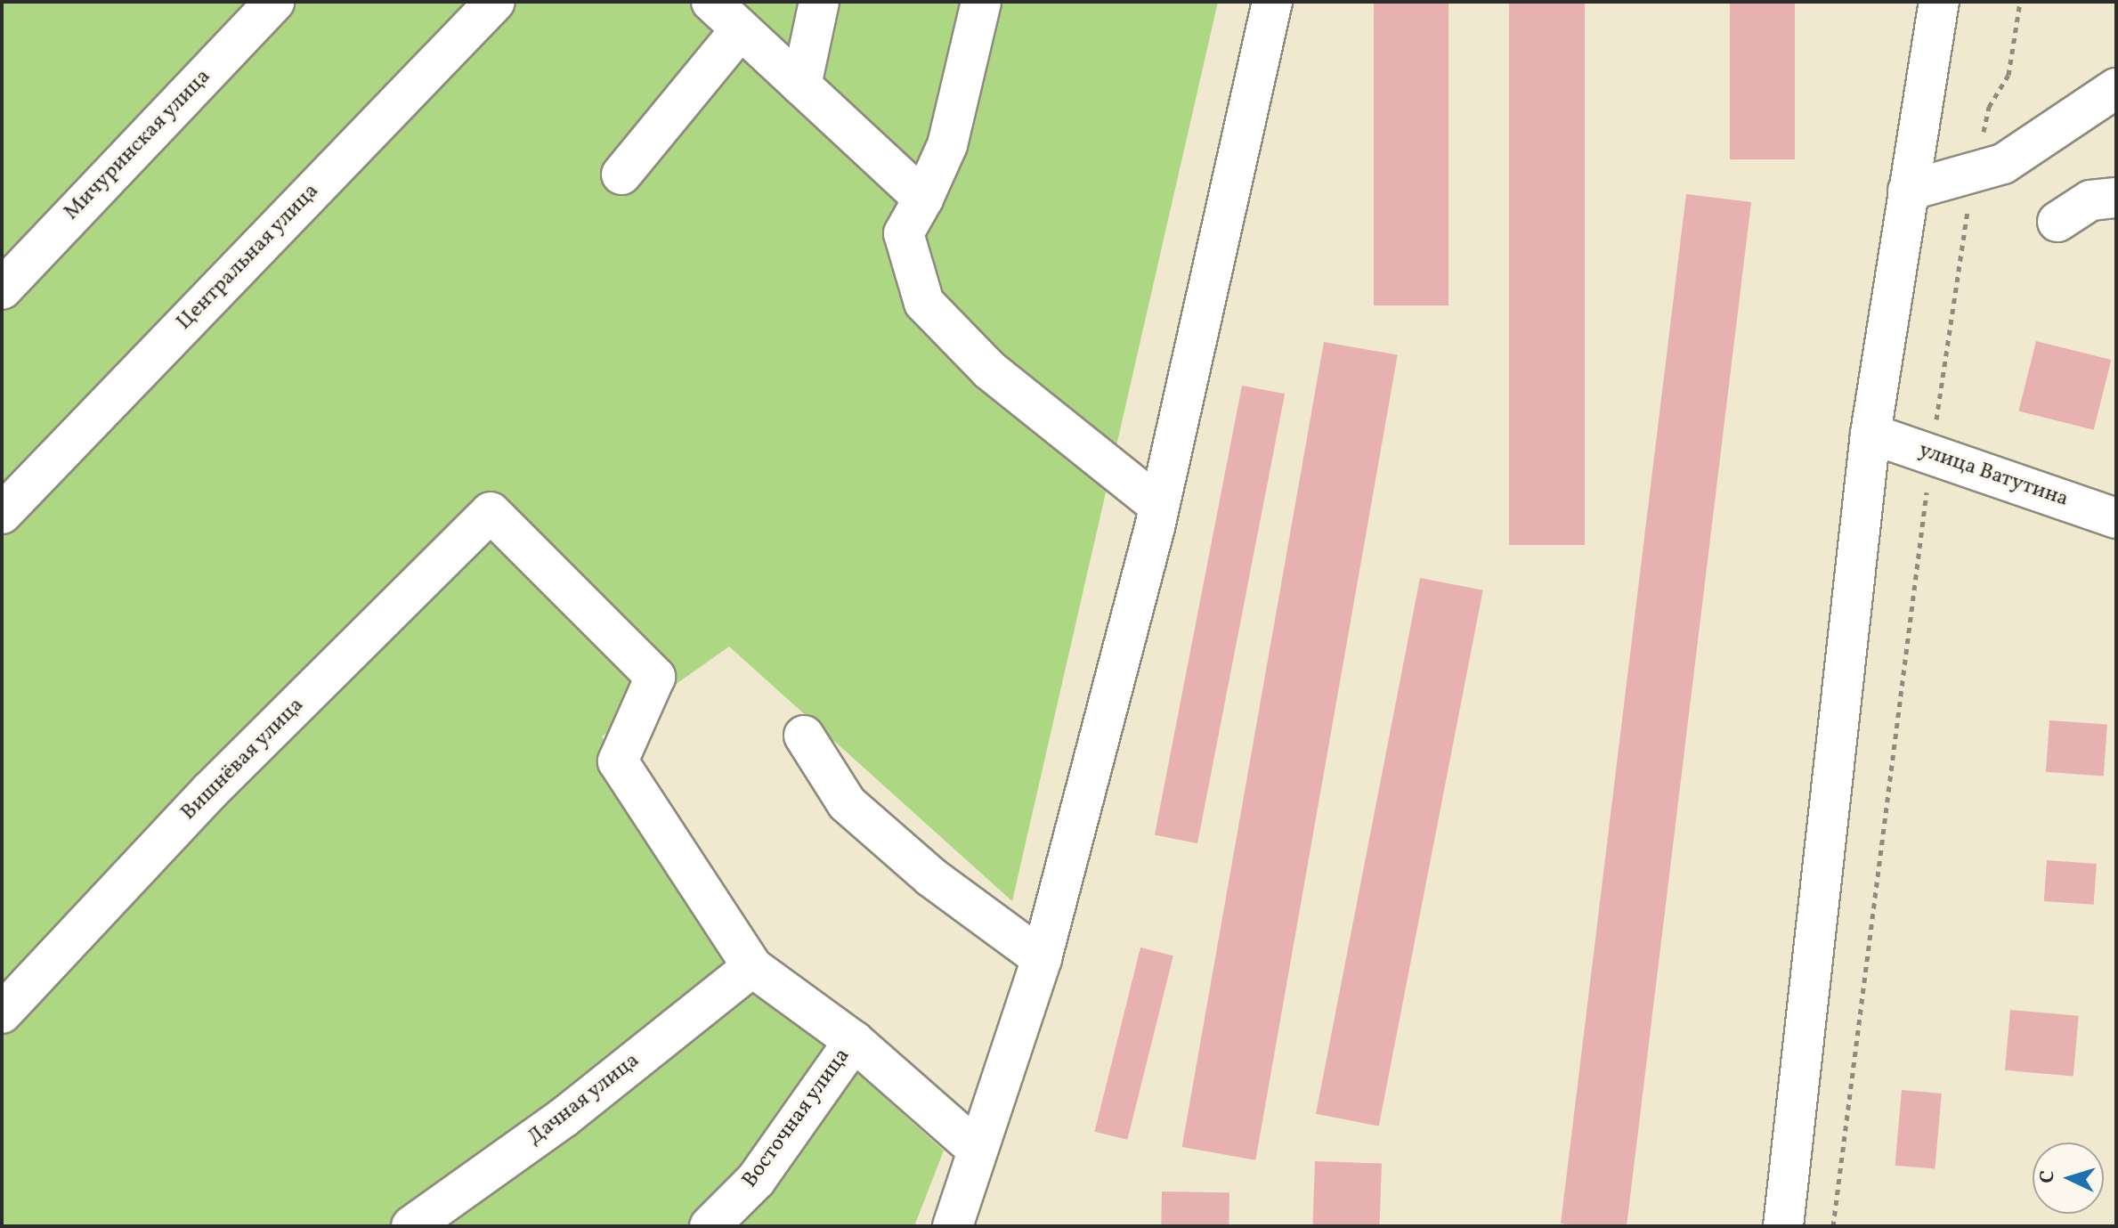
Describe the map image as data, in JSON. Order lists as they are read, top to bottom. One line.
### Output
{"streets":{"street":["Мичуринская улица","Центральная улица","улица Ватутина","Вишнёвая улица","Дачная улица","Восточная улица"]},"crossings":[["Вишнёвая улица","Дачная улица"]],"north":"left"}
